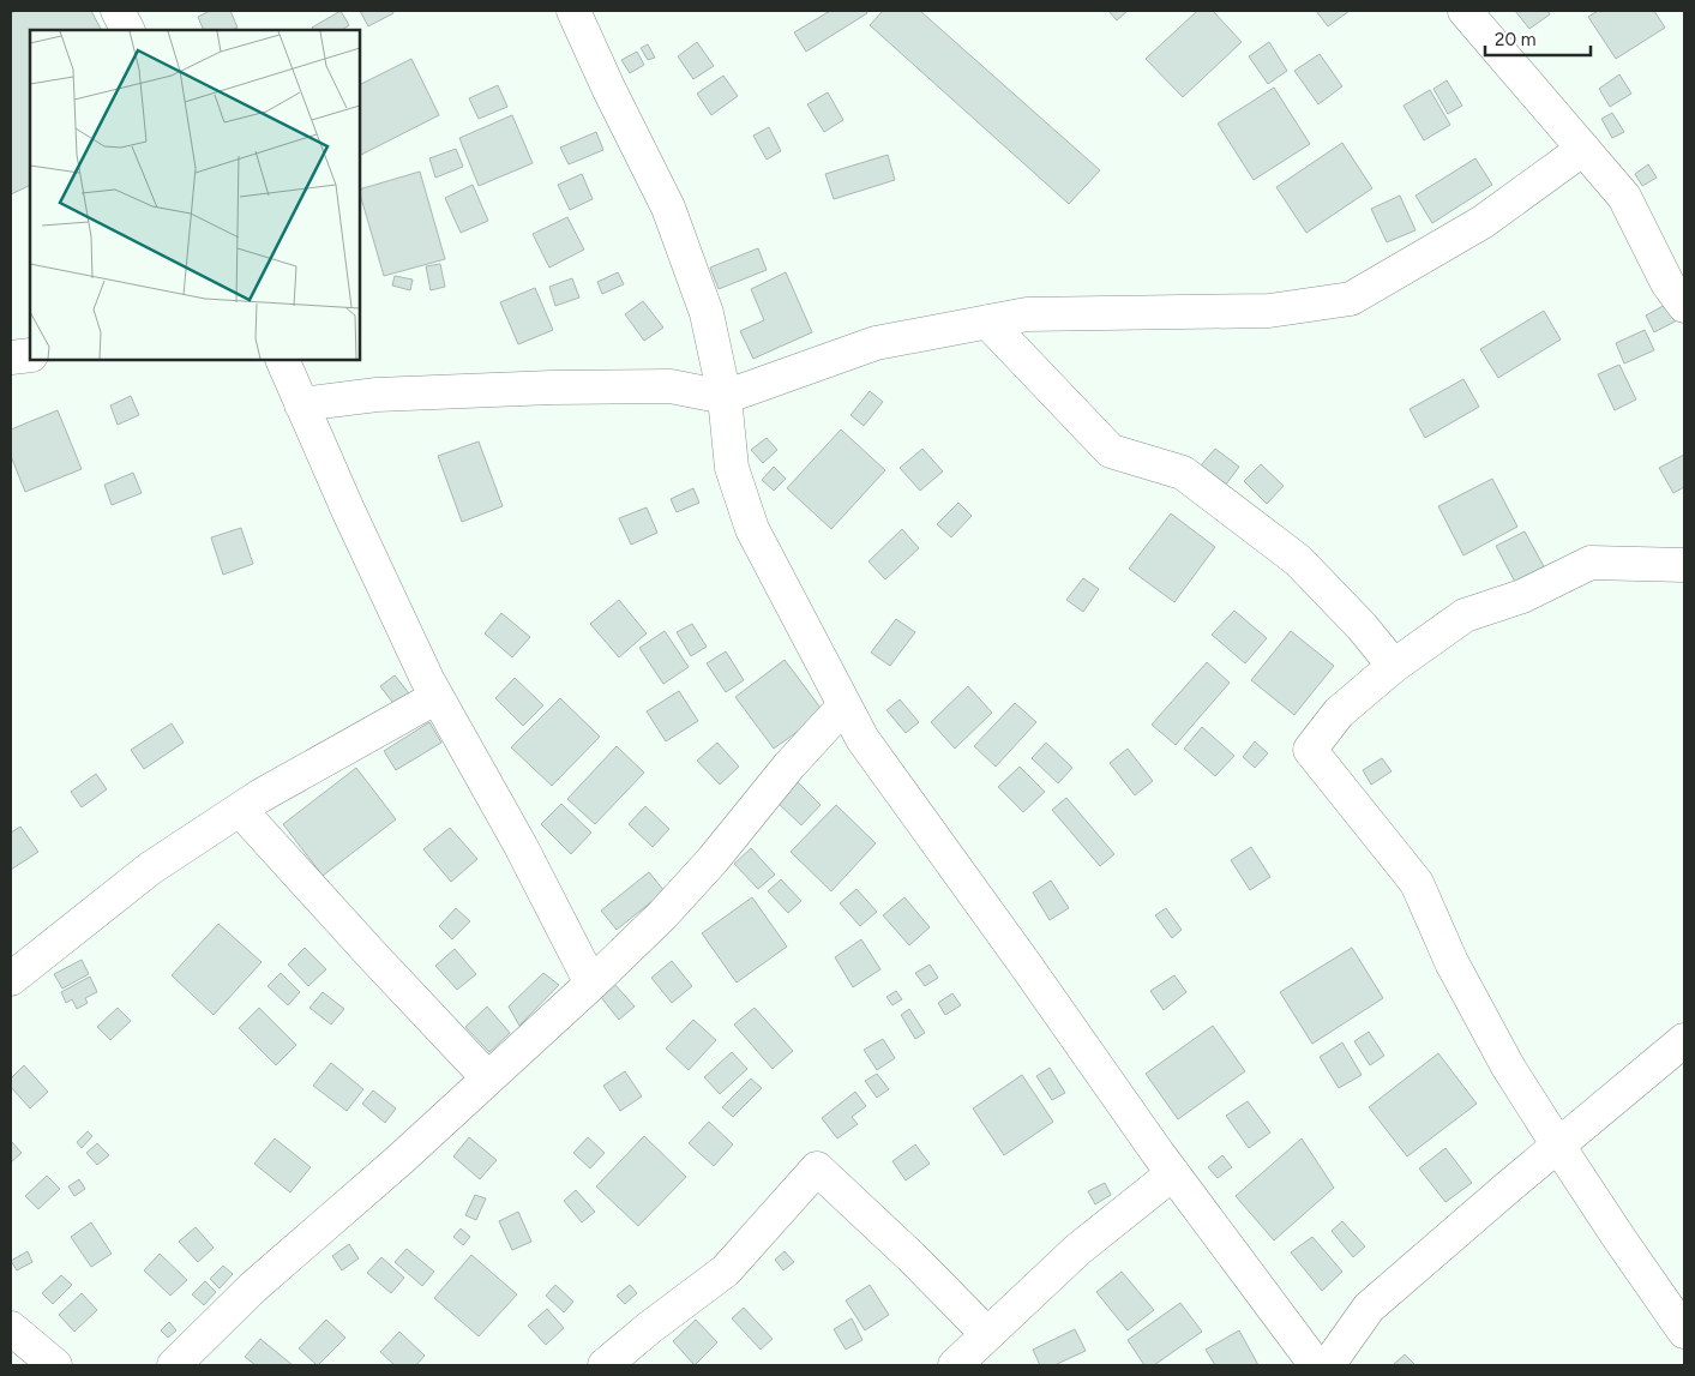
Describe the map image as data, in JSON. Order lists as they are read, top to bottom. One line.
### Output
{"scale_bar":"20 m"}
